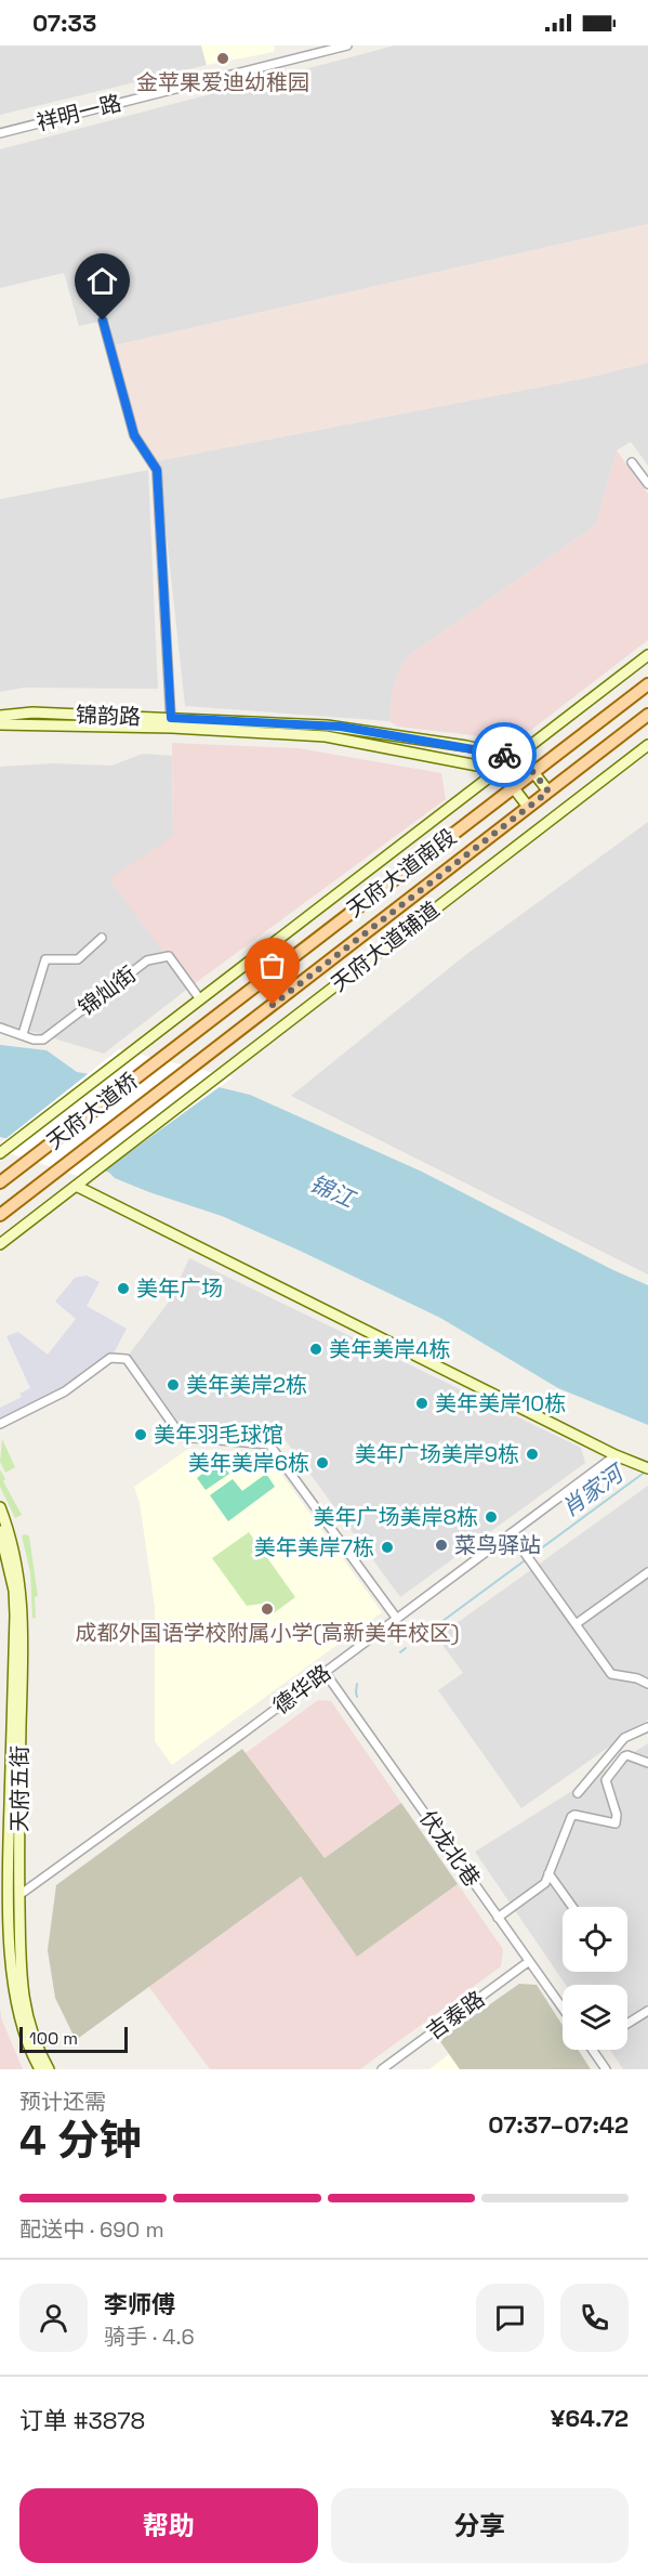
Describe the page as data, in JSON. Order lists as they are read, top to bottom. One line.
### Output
{"streets":{"main road":["天府大道南段","天府大道桥"],"street":["祥明一路","锦韵路","天府大道辅道","锦灿街","德华路","天府五街","伏龙北巷","吉泰路"]},"crossings":[["天府大道南段","天府大道桥"],["德华路","天府五街"],["德华路","伏龙北巷"],["伏龙北巷","吉泰路"]],"water":["锦江","肖家河"],"places":["金苹果爱迪幼稚园","美年广场","美年美岸4栋","美年美岸2栋","美年美岸10栋","美年羽毛球馆","美年广场美岸9栋","美年美岸6栋","美年广场美岸8栋","菜鸟驿站","美年美岸7栋","成都外国语学校附属小学(高新美年校区)"],"scale_bar":"100 m","page":{"status":"07:33","scale":"100 m","heading":["4 分钟","预计还需","07:37–07:42"],"panel":["李师傅","骑手 · 4.6","订单 #3878","¥64.72"],"bar":"配送中 · 690 m","buttons":["帮助","分享"]}}
